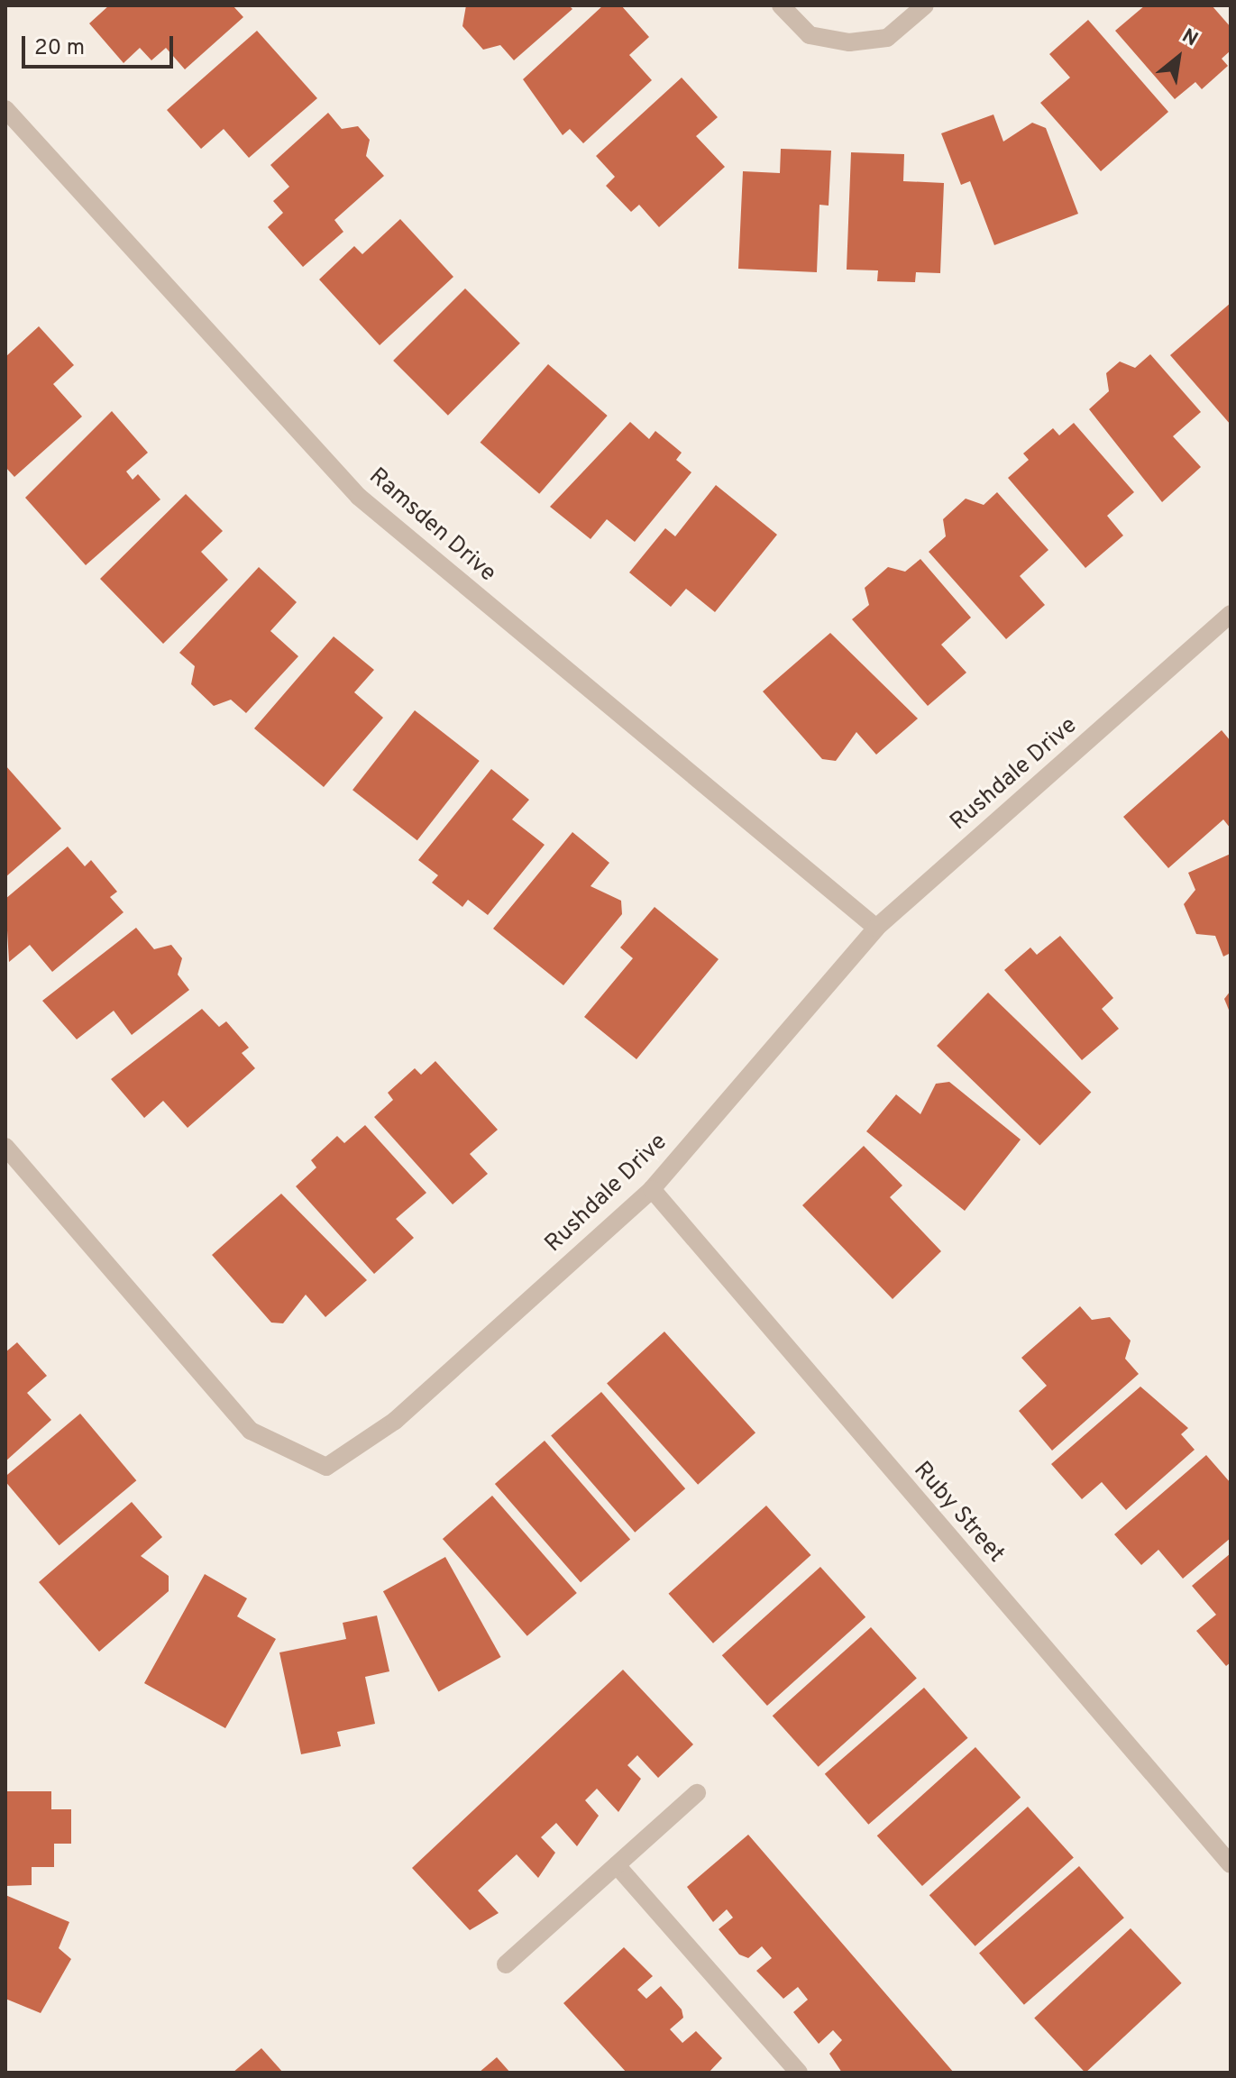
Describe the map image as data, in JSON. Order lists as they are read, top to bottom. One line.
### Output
{"streets":{"street":["Ramsden Drive","Rushdale Drive","Ruby Street"]},"crossings":[["Ramsden Drive","Rushdale Drive"],["Rushdale Drive","Ruby Street"]],"scale_bar":"20 m","north":"top right"}
